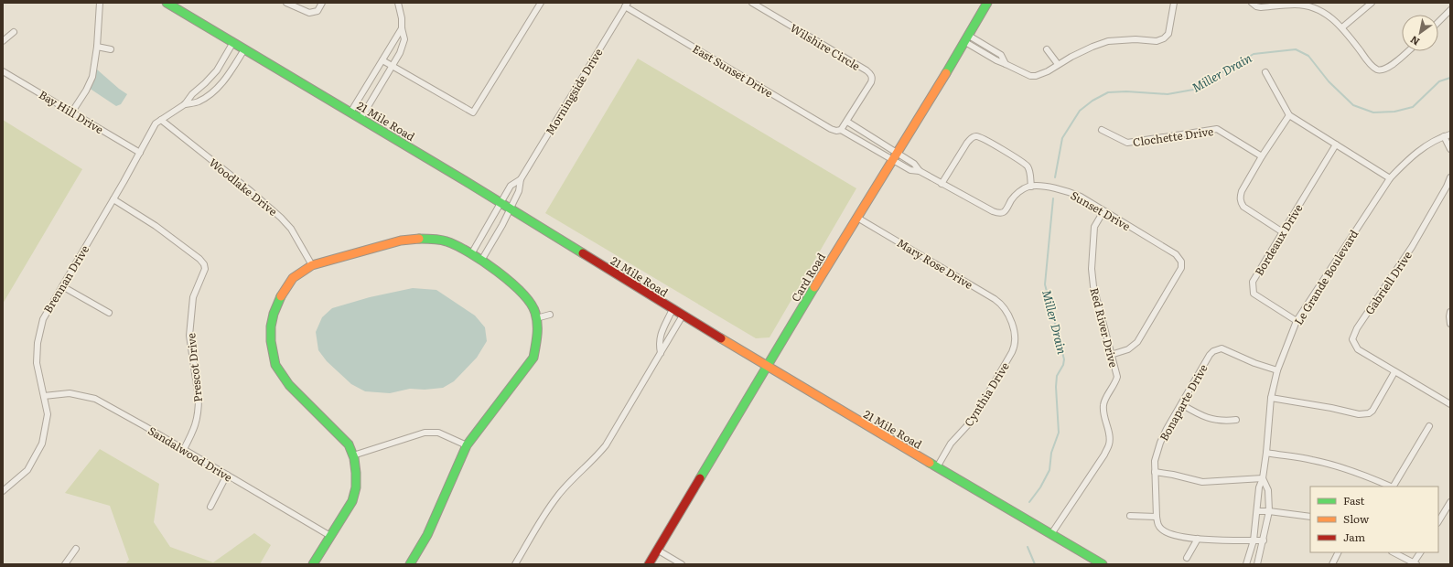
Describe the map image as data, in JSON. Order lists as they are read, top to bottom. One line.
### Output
{"streets":{"street":["Wilshire Circle","East Sunset Drive","Morningside Drive","Bay Hill Drive","21 Mile Road","Clochette Drive","Woodlake Drive","Sunset Drive","Bordeaux Drive","Mary Rose Drive","Card Road","Le Grande Boulevard","Brennan Drive","Gabriell Drive","Red River Drive","Prescot Drive","Cynthia Drive","Bonaparte Drive","Sandalwood Drive"]},"crossings":[["East Sunset Drive","Morningside Drive"],["East Sunset Drive","Card Road"],["Morningside Drive","21 Mile Road"],["Bay Hill Drive","Brennan Drive"],["21 Mile Road","Card Road"],["21 Mile Road","Brennan Drive"],["21 Mile Road","Red River Drive"],["21 Mile Road","Cynthia Drive"],["Woodlake Drive","Brennan Drive"],["Sunset Drive","Red River Drive"],["Bordeaux Drive","Le Grande Boulevard"],["Mary Rose Drive","Card Road"],["Mary Rose Drive","Cynthia Drive"],["Le Grande Boulevard","Bonaparte Drive"],["Brennan Drive","Prescot Drive"],["Brennan Drive","Sandalwood Drive"],["Prescot Drive","Sandalwood Drive"]],"water":["Miller Drain"],"legend":["Fast","Slow","Jam"],"north":"bottom left"}
